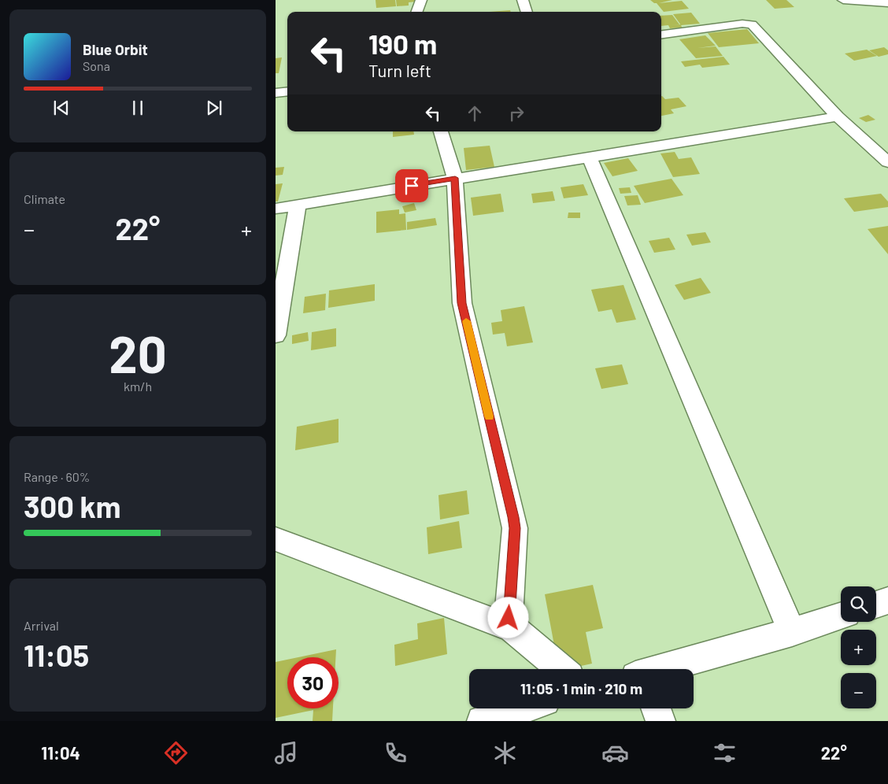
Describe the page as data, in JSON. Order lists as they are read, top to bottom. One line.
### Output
{"page":{"turn":["190 m","Turn left"],"song":["Blue Orbit","Sona"],"tile":["Climate",["20","km/h"],["Range · 60%","300 km"],["Arrival","11:05"]],"heat":["−","22°","+"],"map_buttons":["+","−"],"limit":"30","trip":"11:05 · 1 min · 210 m","tabs":["11:04","22°"]}}
